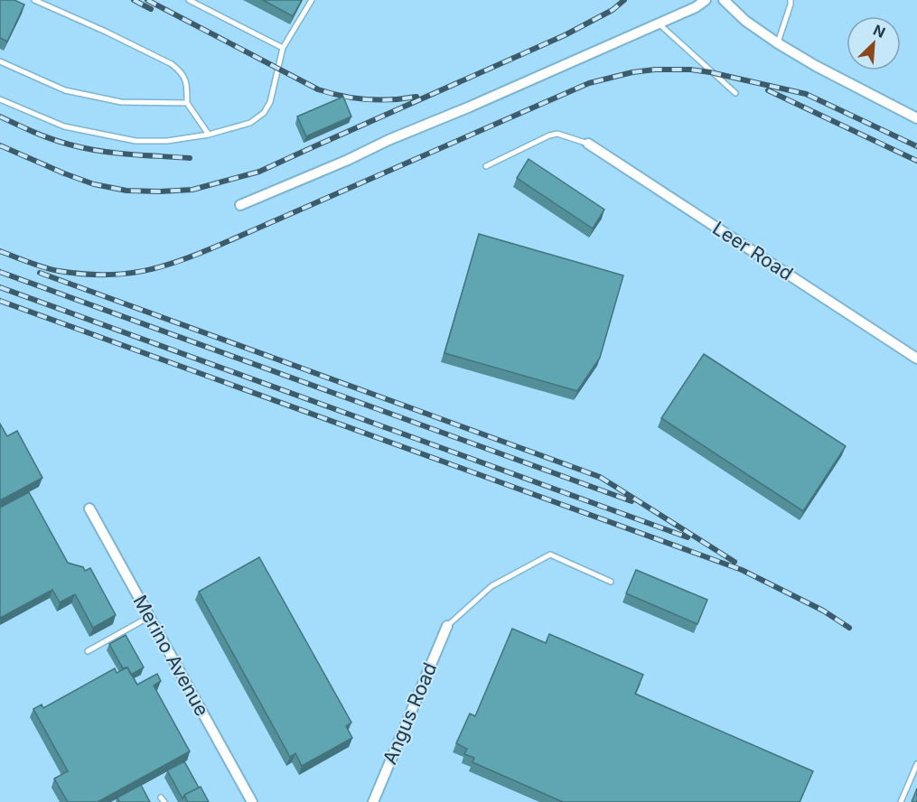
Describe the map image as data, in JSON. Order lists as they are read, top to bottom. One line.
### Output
{"streets":{"street":["Leer Road","Merino Avenue","Angus Road"]},"north":"top right"}
